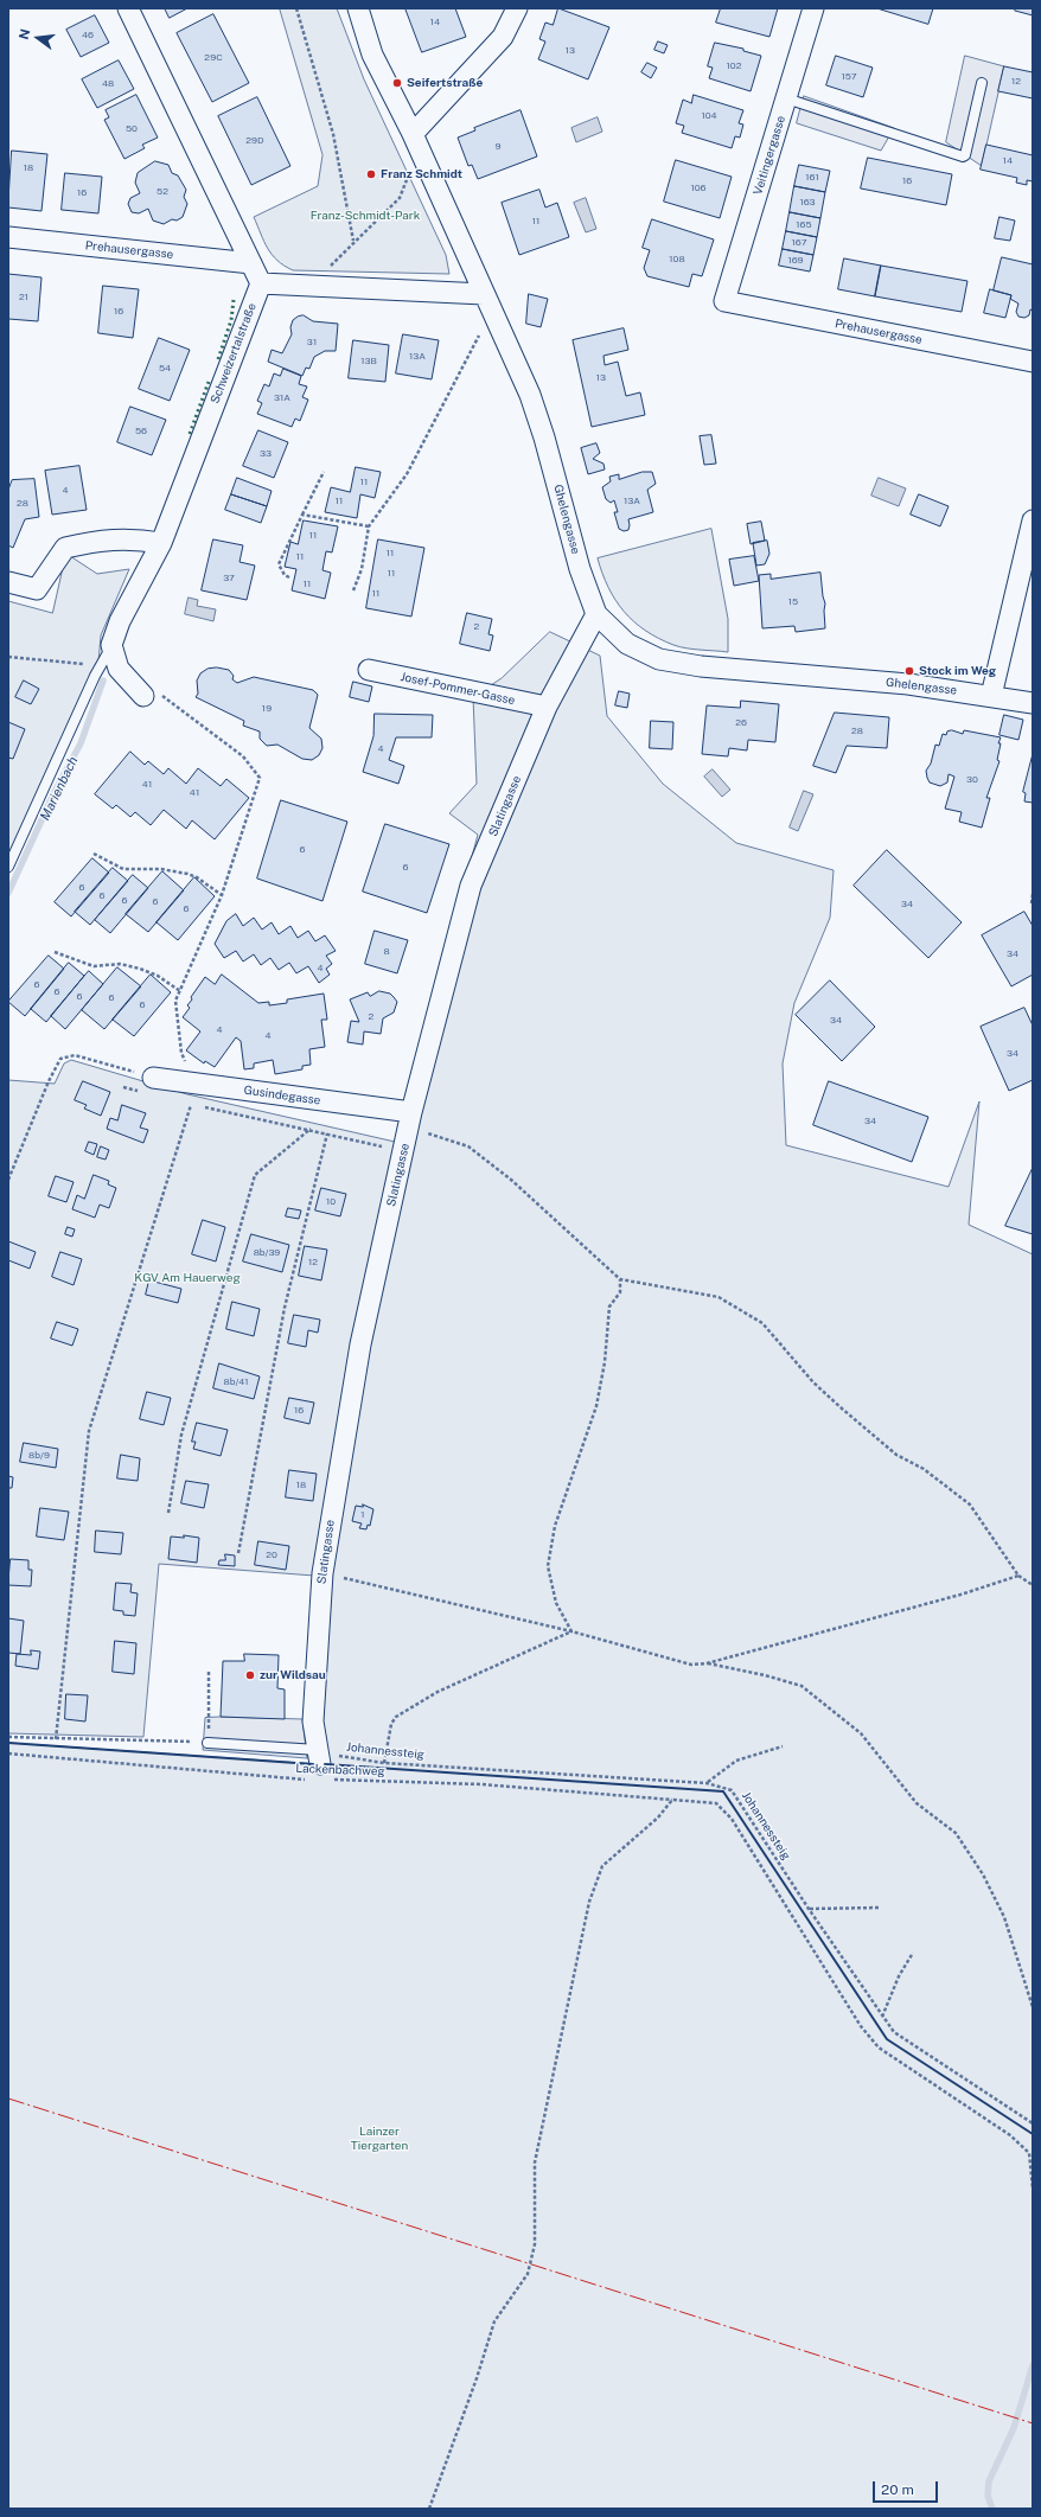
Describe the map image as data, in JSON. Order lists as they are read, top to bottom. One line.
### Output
{"streets":{"street":["Veitingergasse","Prehausergasse","Schweizertalstraße","Ghelengasse","Josef-Pommer-Gasse","Slatingasse","Gusindegasse"],"path":["Johannessteig","Lackenbachweg"]},"crossings":[["Veitingergasse","Prehausergasse"],["Ghelengasse","Slatingasse"],["Josef-Pommer-Gasse","Slatingasse"],["Slatingasse","Gusindegasse"],["Slatingasse","Johannessteig"]],"water":["Marienbach"],"parks":["Franz-Schmidt-Park","KGV Am Hauerweg","Lainzer Tiergarten"],"places":["Seifertstraße","Franz Schmidt","Stock im Weg","zur Wildsau"],"house_numbers":["14","46","13","29C","102","157","12","48","104","50","29D","9","14","18","161","16","106","52","16","163","11","165","167","108","169","21","16","31","13A","13B","54","13","31A","56","33","11","4","11","13A","28","11","11","11","11","37","11","11","15","2","19","26","28","4","30","41","41","6","6","6","6","6","6","34","6","8","34","4","6","6","6","6","6","2","34","4","4","34","34","10","8b/39","12","8b/41","16","8b/9","18","1","20"],"scale_bar":"20 m","north":"left"}
